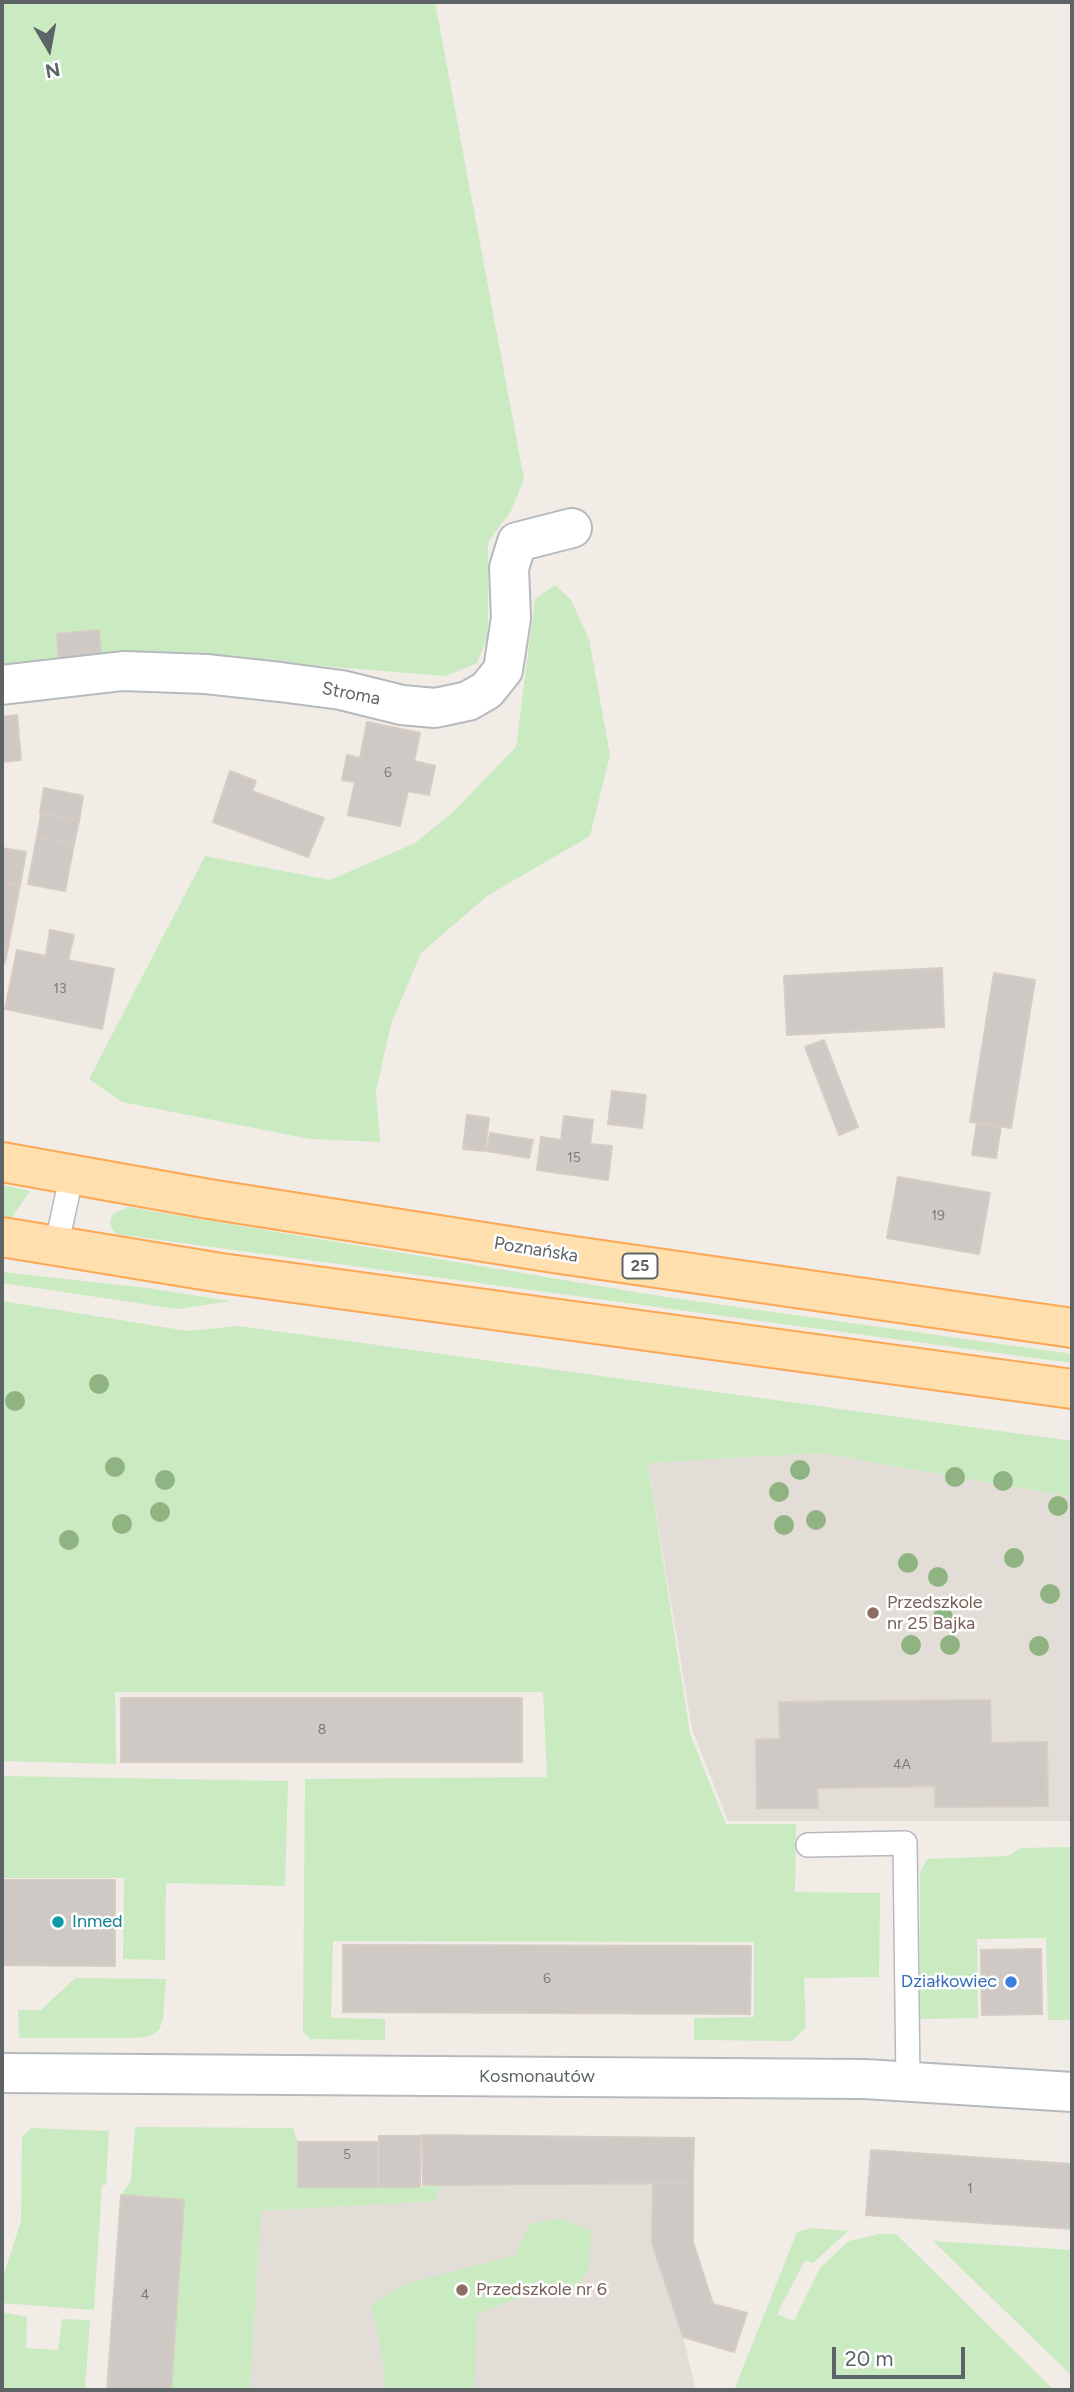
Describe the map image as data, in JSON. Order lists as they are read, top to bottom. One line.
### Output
{"streets":{"main road":["Poznańska","25"],"street":["Stroma","Kosmonautów"]},"places":["Przedszkole nr 25 Bajka","Inmed","Działkowiec","Przedszkole nr 6"],"house_numbers":["6","13","15","19","8","4A","6","5","1","4"],"scale_bar":"20 m","north":"bottom"}
